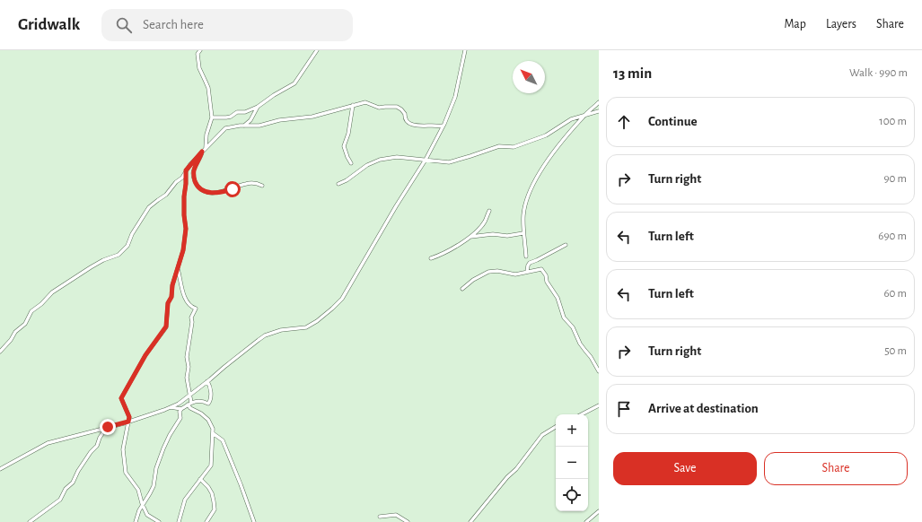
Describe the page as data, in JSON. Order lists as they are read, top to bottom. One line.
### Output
{"north":"top left","page":{"header":"Gridwalk","search":"Search here","nav":["Map","Layers","Share"],"heading":["13 min","Walk · 990 m"],"list":[["Continue","100 m"],["Turn right","90 m"],["Turn left","690 m"],["Turn left","60 m"],["Turn right","50 m"],"Arrive at destination"],"map_buttons":["+","−"],"buttons":["Save","Share"]}}
